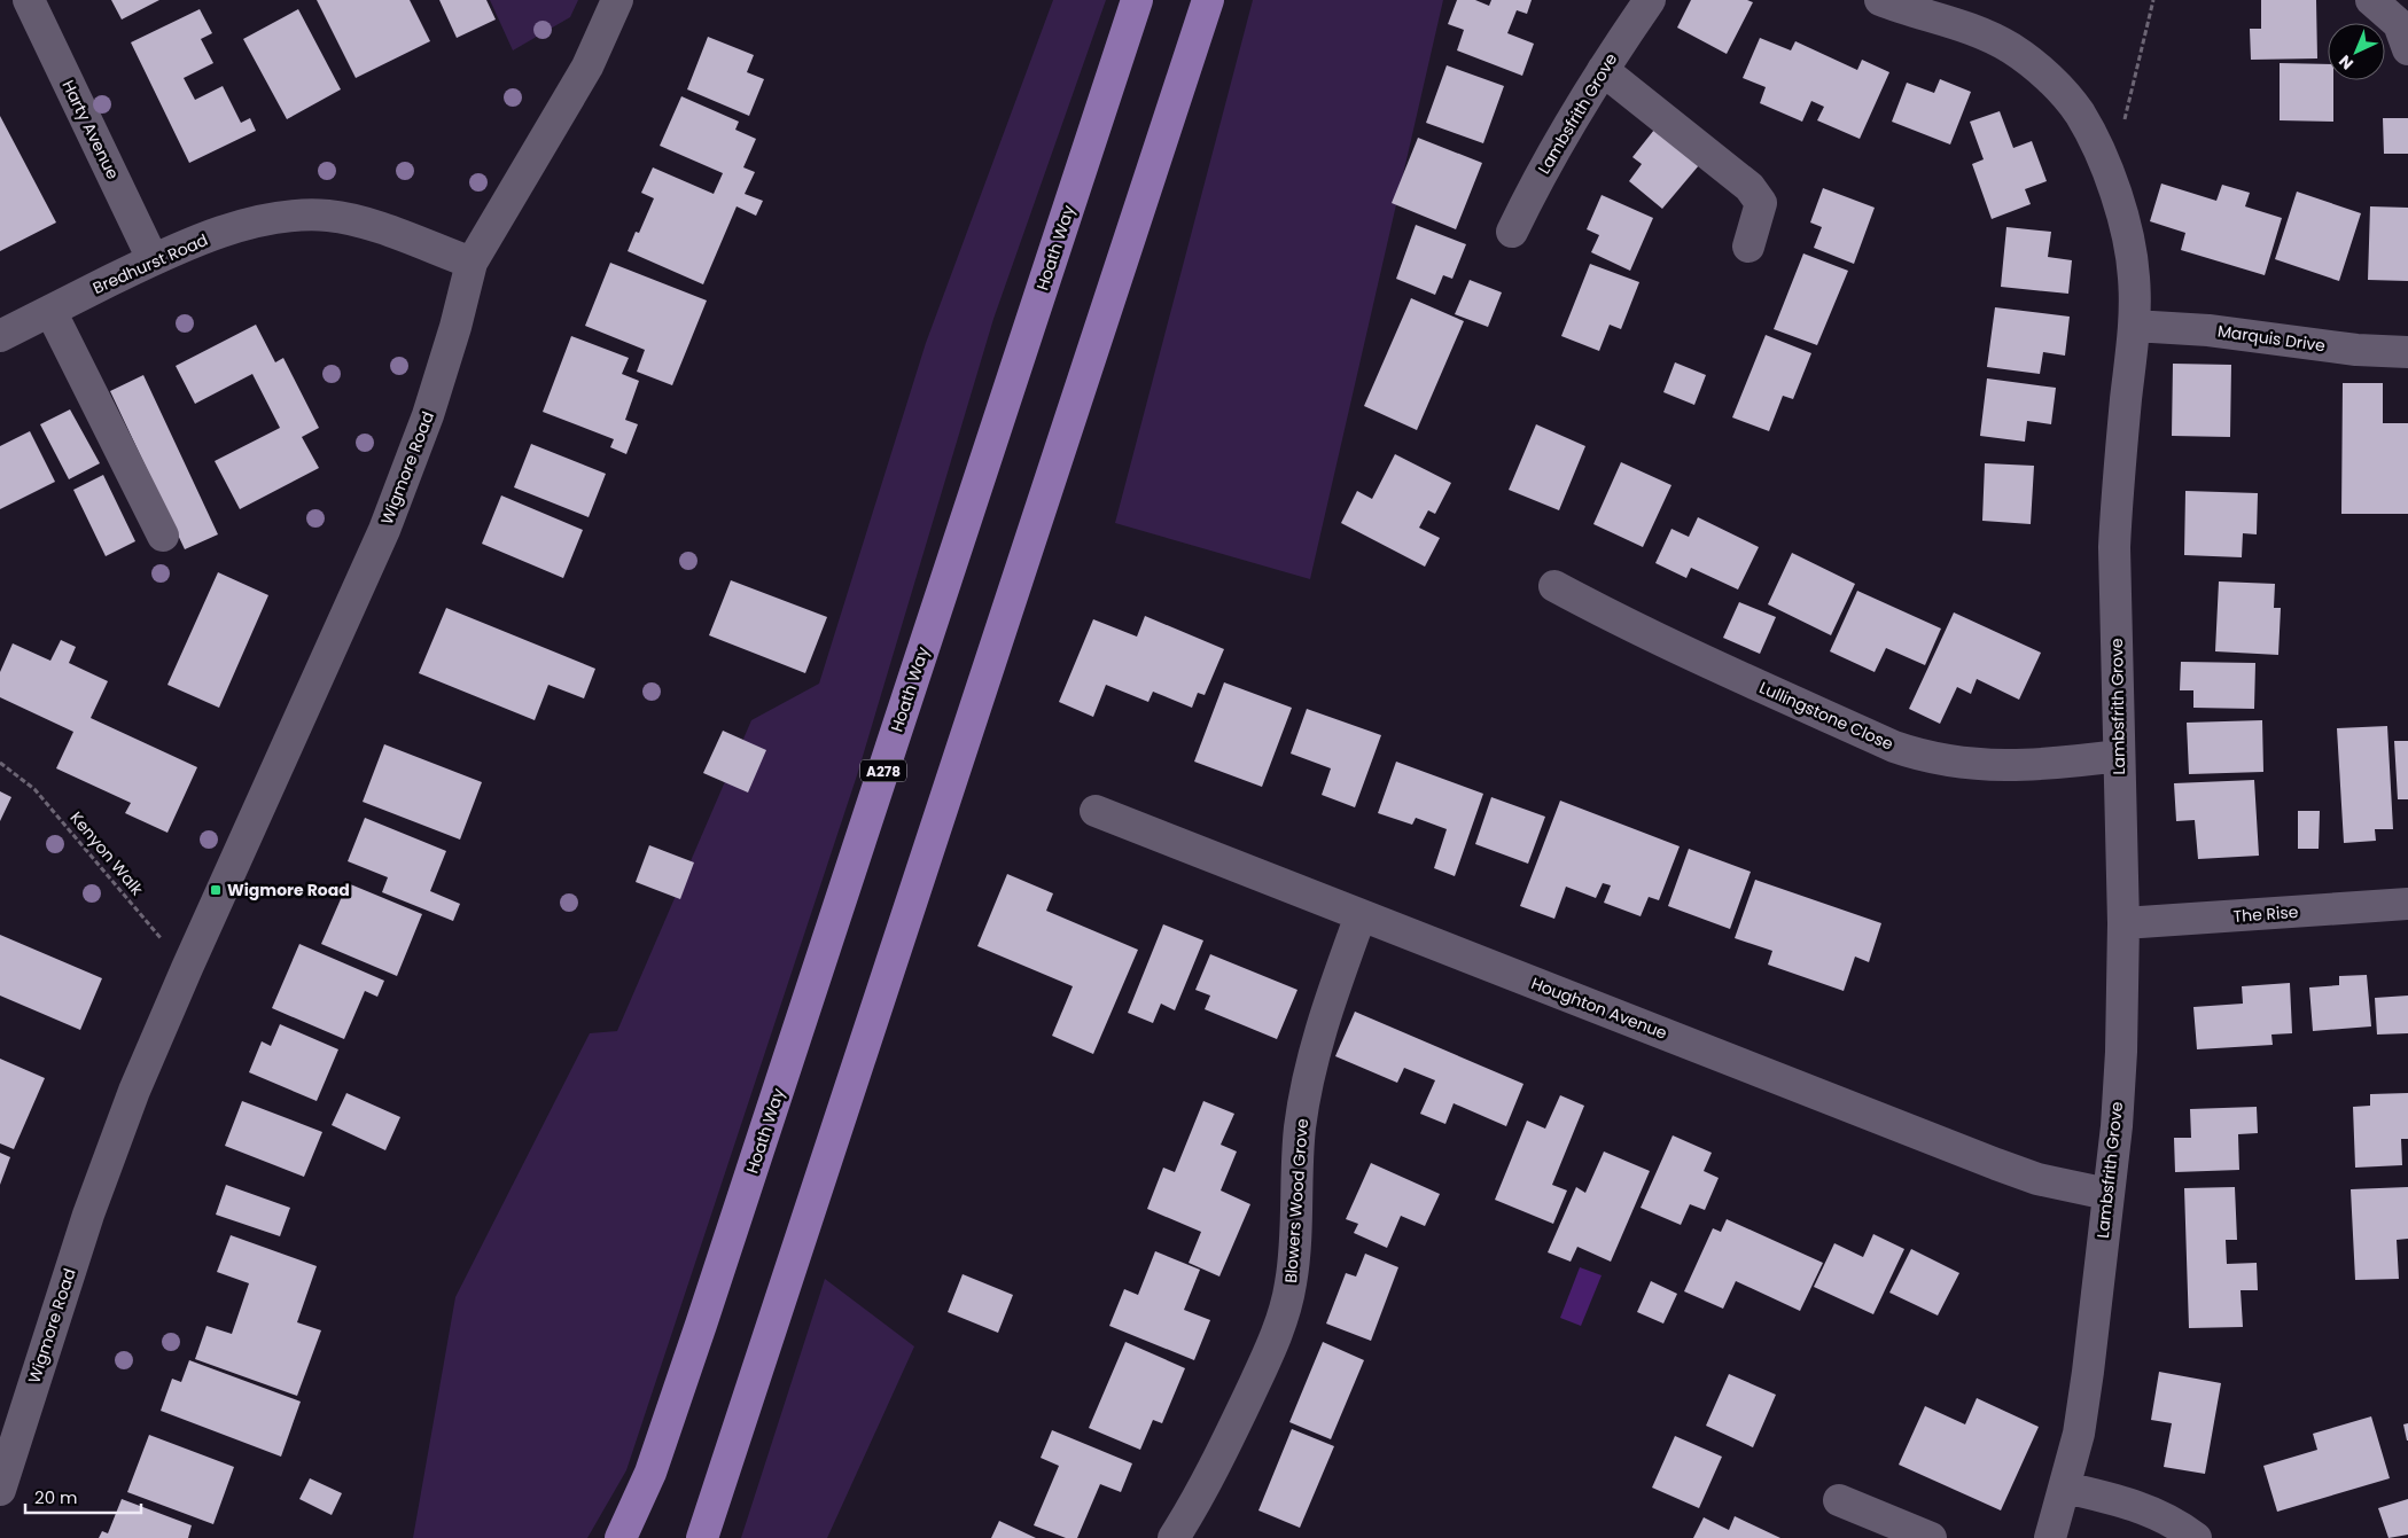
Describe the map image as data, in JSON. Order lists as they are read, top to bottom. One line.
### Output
{"streets":{"main road":["Hoath Way","A278"],"street":["Lambsfrith Grove","Harty Avenue","Bredhurst Road","Marquis Drive","Wigmore Road","Lullingstone Close","The Rise","Houghton Avenue","Blowers Wood Grove"],"path":["Kenyon Walk"]},"crossings":[["Lambsfrith Grove","Marquis Drive"],["Lambsfrith Grove","Lullingstone Close"],["Lambsfrith Grove","The Rise"],["Lambsfrith Grove","Houghton Avenue"],["Harty Avenue","Bredhurst Road"],["Bredhurst Road","Wigmore Road"],["Wigmore Road","Kenyon Walk"],["Houghton Avenue","Blowers Wood Grove"]],"places":{"transit":["Wigmore Road"]},"scale_bar":"20 m","north":"bottom left"}
